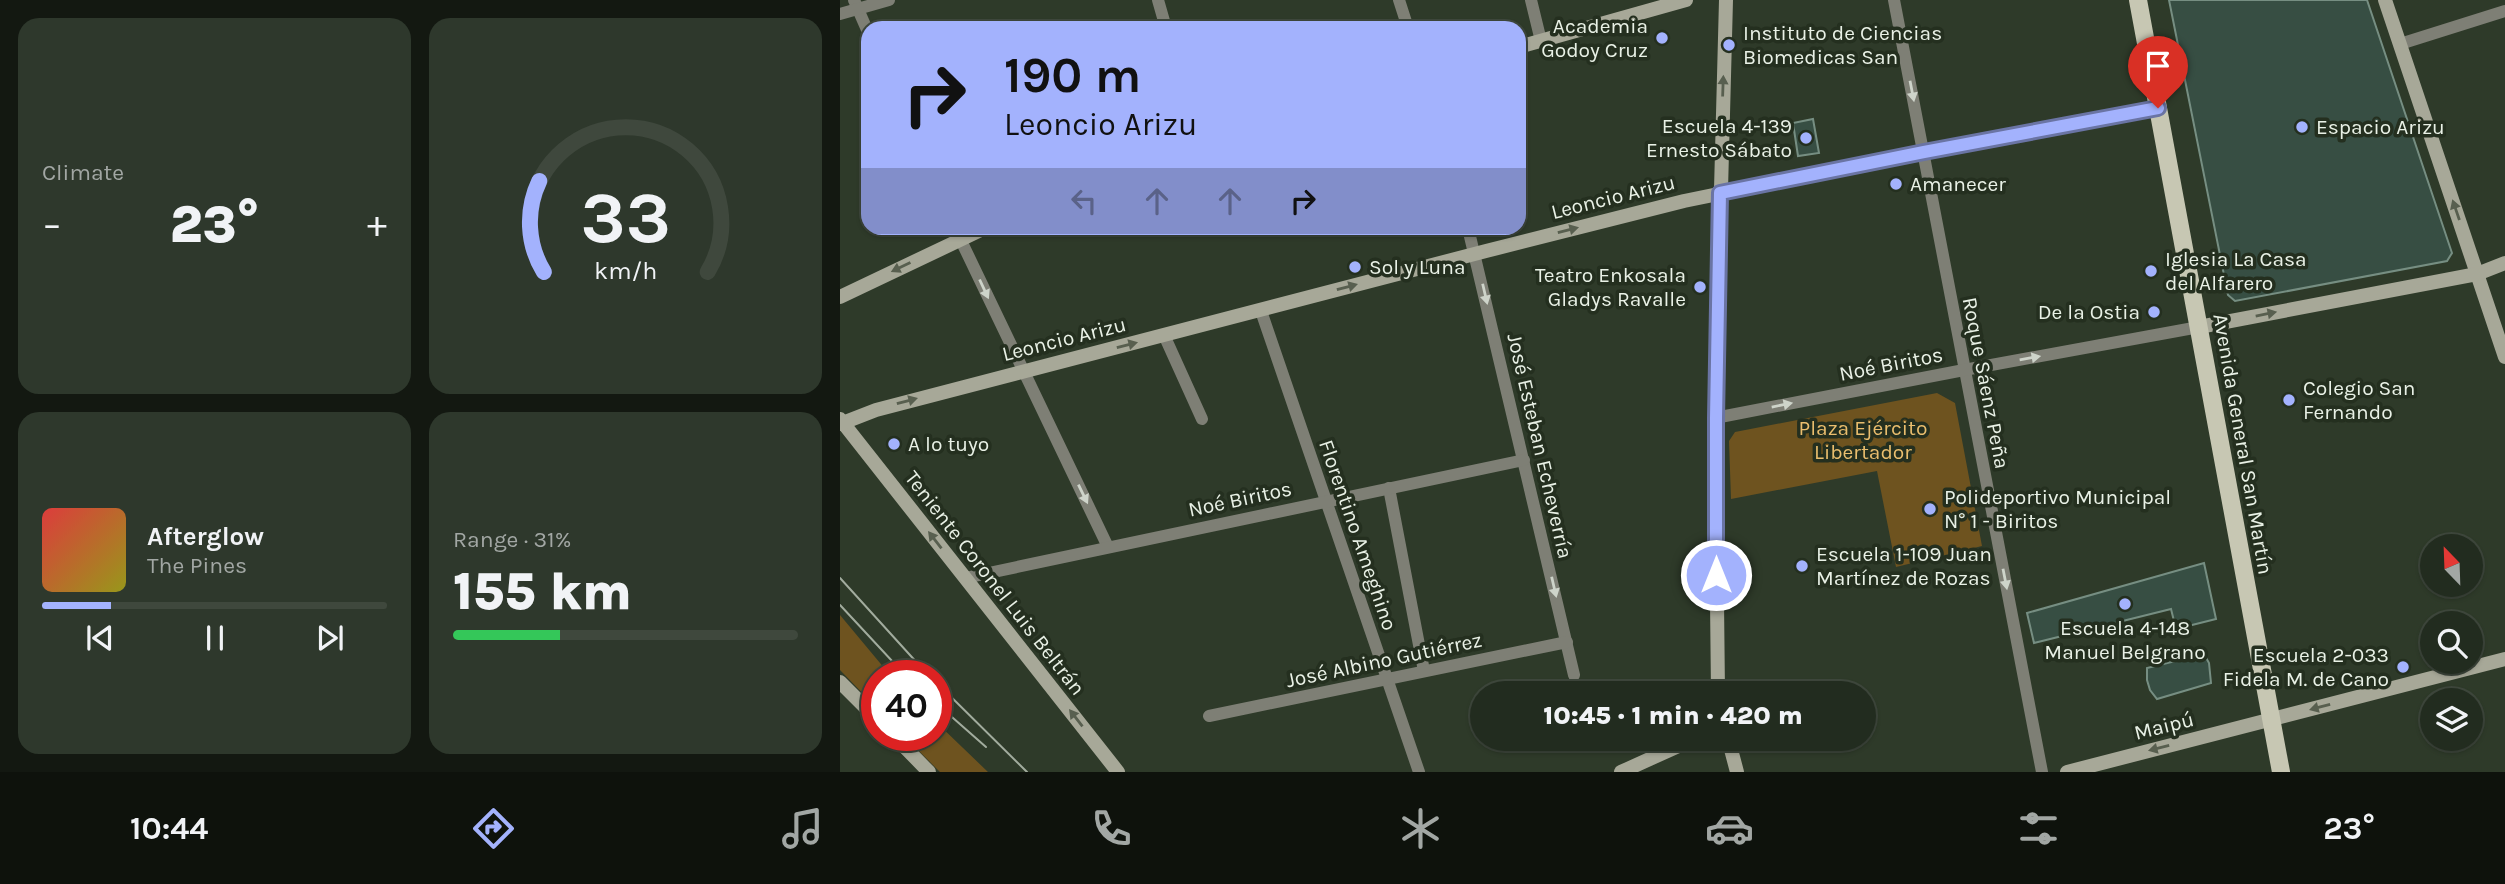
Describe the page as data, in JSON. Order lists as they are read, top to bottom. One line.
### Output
{"streets":{"main road":["Avenida General San Martín"],"street":["Leoncio Arizu","Noé Biritos","Roque Sáenz Peña","José Esteban Echeverría","Florentino Ameghino","Teniente Coronel Luis Beltrán","José Albino Gutiérrez","Maipú"]},"crossings":[["Leoncio Arizu","Roque Sáenz Peña"],["Leoncio Arizu","Avenida General San Martín"],["Leoncio Arizu","José Esteban Echeverría"],["Leoncio Arizu","Florentino Ameghino"],["Leoncio Arizu","Teniente Coronel Luis Beltrán"],["Noé Biritos","Roque Sáenz Peña"],["Noé Biritos","Avenida General San Martín"],["Noé Biritos","José Esteban Echeverría"],["Noé Biritos","Florentino Ameghino"],["Noé Biritos","Teniente Coronel Luis Beltrán"],["Avenida General San Martín","Maipú"],["José Esteban Echeverría","José Albino Gutiérrez"],["Florentino Ameghino","José Albino Gutiérrez"]],"one_way":["Leoncio Arizu","Noé Biritos","Roque Sáenz Peña","José Esteban Echeverría","Teniente Coronel Luis Beltrán","Maipú"],"parks":["Plaza Ejército Libertador"],"places":["Academia Godoy Cruz","Instituto de Ciencias Biomedicas San","Espacio Arizu","Escuela 4-139 Ernesto Sábato","Amanecer","Sol y Luna","Iglesia La Casa del Alfarero","Teatro Enkosala Gladys Ravalle","De la Ostia","Colegio San Fernando","A lo tuyo","Polideportivo Municipal N° 1 - Biritos","Escuela 1-109 Juan Martínez de Rozas","Escuela 4-148 Manuel Belgrano","Escuela 2-033 Fidela M. de Cano"],"north":"top left","page":{"tile":["Climate",["Range · 31%","155 km"]],"turn":["190 m","Leoncio Arizu"],"heat":["−","23°","+"],"song":["Afterglow","The Pines"],"limit":"40","trip":"10:45 · 1 min · 420 m","tabs":["10:44","23°"],"gauge":["33","km/h"]}}
